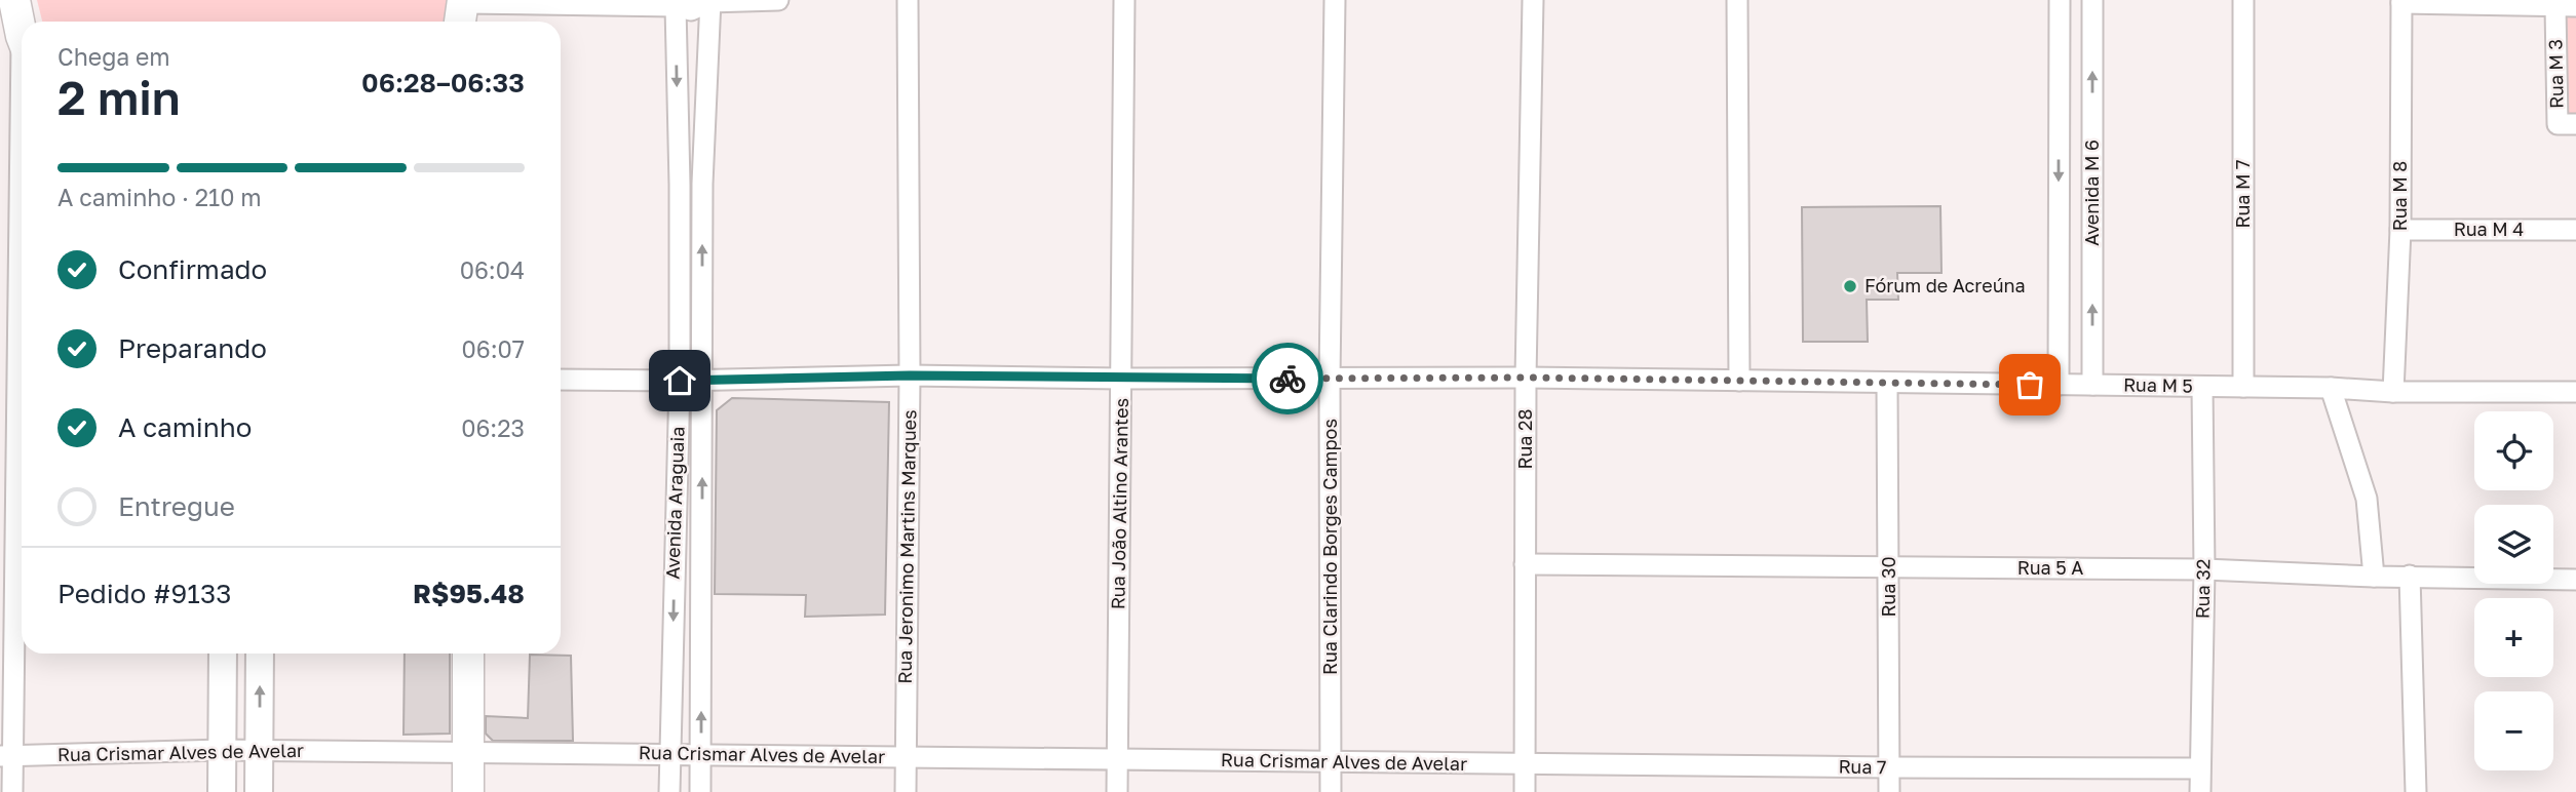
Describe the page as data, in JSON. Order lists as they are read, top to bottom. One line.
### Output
{"streets":{"street":["Rua M 3","Avenida M 6","Rua M 7","Rua M 8","Rua M 4","Rua M 5","Rua 28","Avenida Araguaia","Rua João Altino Arantes","Rua Jeronimo Martins Marques","Rua Clarindo Borges Campos","Rua 5 A","Rua 30","Rua 32","Rua Crismar Alves de Avelar","Rua 7"]},"crossings":[["Avenida M 6","Rua M 5"],["Rua M 7","Rua M 5"],["Rua M 8","Rua M 4"],["Rua M 8","Rua M 5"],["Rua M 5","Rua 28"],["Rua M 5","Avenida Araguaia"],["Rua M 5","Rua João Altino Arantes"],["Rua M 5","Rua Jeronimo Martins Marques"],["Rua M 5","Rua Clarindo Borges Campos"],["Rua M 5","Rua 30"],["Rua M 5","Rua 32"],["Rua 28","Rua 5 A"],["Rua 28","Rua Crismar Alves de Avelar"],["Rua 28","Rua 7"],["Avenida Araguaia","Rua Crismar Alves de Avelar"],["Rua João Altino Arantes","Rua Crismar Alves de Avelar"],["Rua Jeronimo Martins Marques","Rua Crismar Alves de Avelar"],["Rua Clarindo Borges Campos","Rua Crismar Alves de Avelar"],["Rua 5 A","Rua 30"],["Rua 5 A","Rua 32"],["Rua 30","Rua 7"],["Rua 32","Rua 7"],["Rua Crismar Alves de Avelar","Rua 7"]],"places":["Fórum de Acreúna"],"page":{"heading":["2 min","Chega em","06:28–06:33"],"panel":["Pedido #9133","R$95.48"],"bar":"A caminho · 210 m","list":[["Confirmado","06:04"],["Preparando","06:07"],["A caminho","06:23"],"Entregue"],"map_buttons":["+","−"]}}
